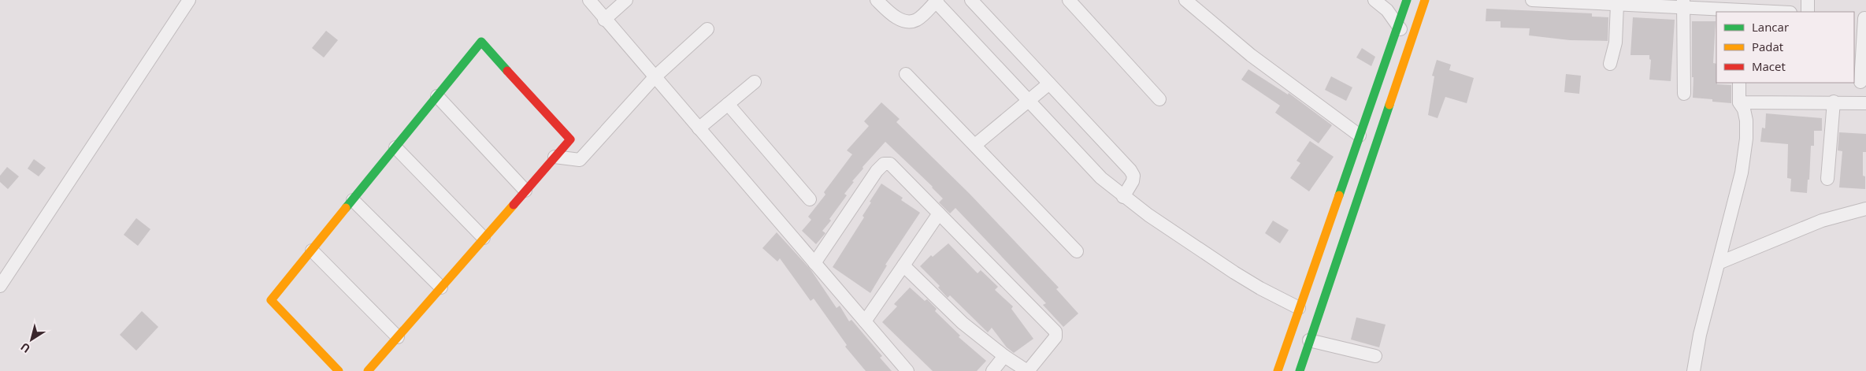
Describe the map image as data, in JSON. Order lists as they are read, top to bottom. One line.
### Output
{"legend":["Lancar","Padat","Macet"],"north":"bottom left"}
